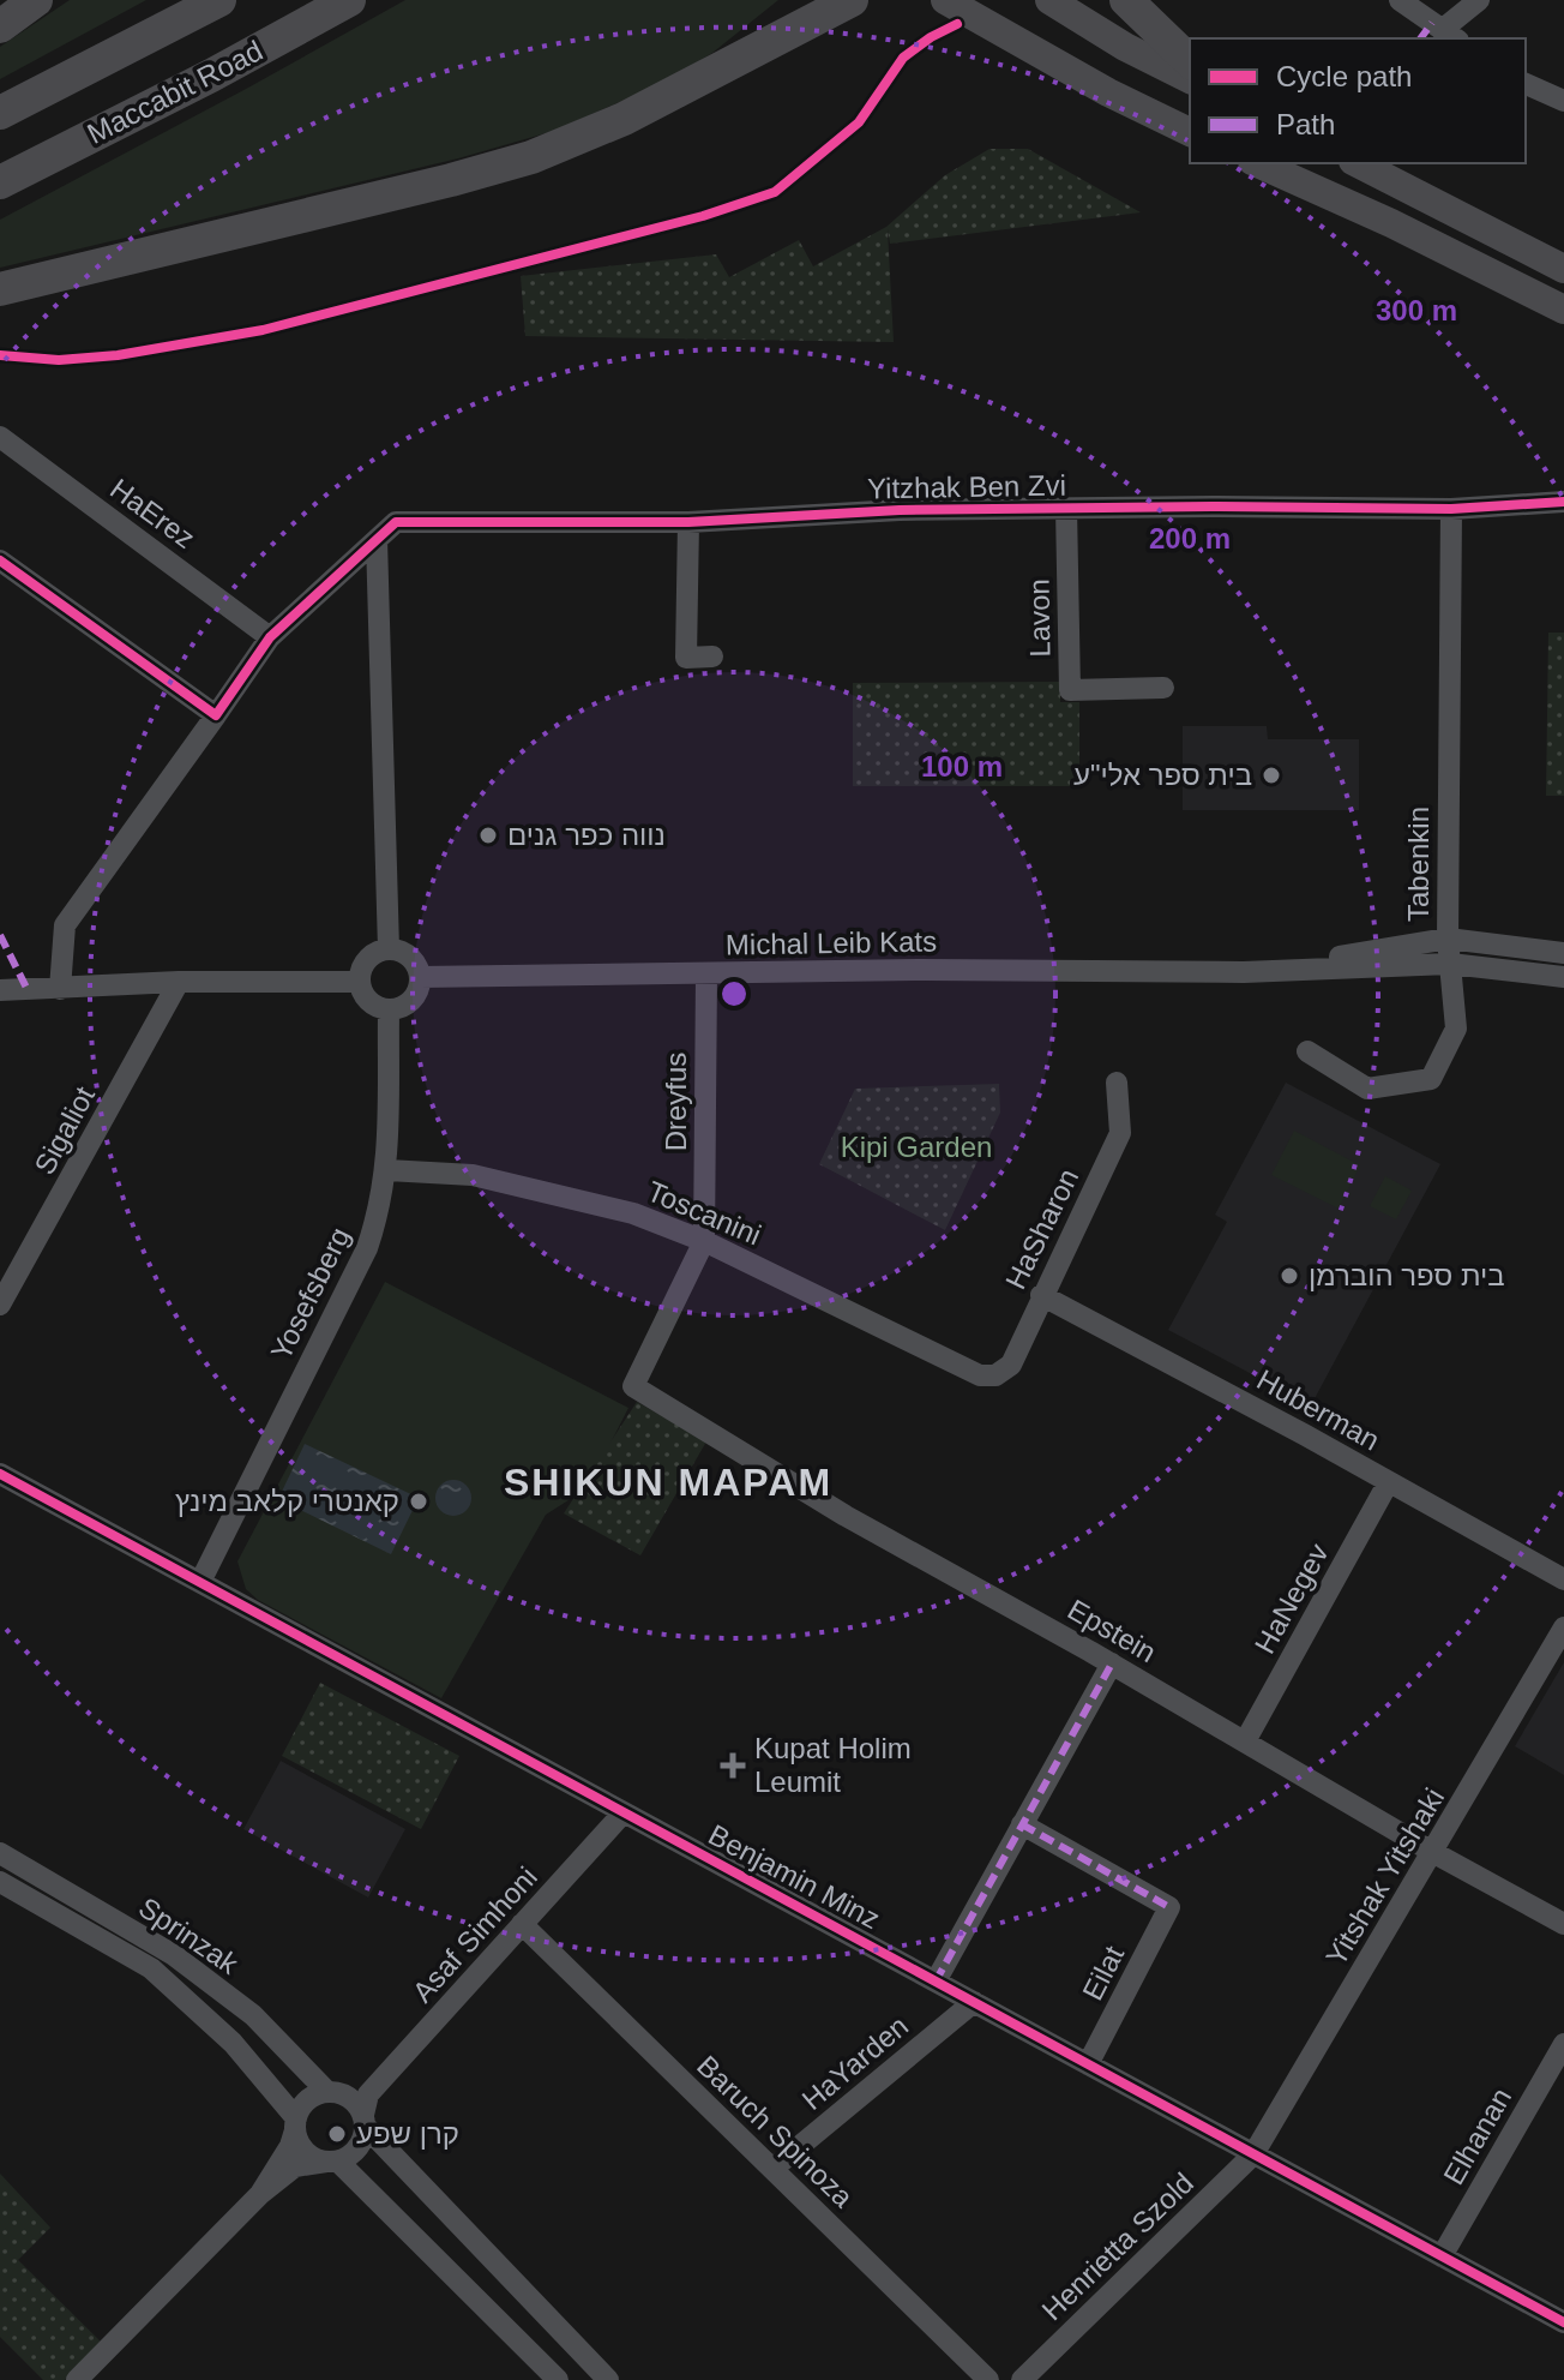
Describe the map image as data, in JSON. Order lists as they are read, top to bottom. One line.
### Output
{"streets":{"highway":["Maccabit Road"],"street":["Yitzhak Ben Zvi","HaErez","Lavon","Tabenkin","Michal Leib Kats","Dreyfus","Sigaliot","Toscanini","HaSharon","Yosefsberg","Huberman","HaNegev","Epstein","Benjamin Minz","Yitshak Yitshaki","Asaf Simhoni","Sprinzak","Eilat","HaYarden","Baruch Spinoza","Elhanan","Henrietta Szold"]},"crossings":[["Yitzhak Ben Zvi","HaErez"],["Yitzhak Ben Zvi","Lavon"],["Yitzhak Ben Zvi","Tabenkin"],["Tabenkin","Michal Leib Kats"],["Michal Leib Kats","Dreyfus"],["Michal Leib Kats","Yosefsberg"],["Dreyfus","Toscanini"],["Dreyfus","Epstein"],["Toscanini","HaSharon"],["Toscanini","Yosefsberg"],["HaSharon","Huberman"],["Yosefsberg","Benjamin Minz"],["Huberman","HaNegev"],["HaNegev","Epstein"],["Epstein","Yitshak Yitshaki"],["Benjamin Minz","Yitshak Yitshaki"],["Benjamin Minz","Asaf Simhoni"],["Benjamin Minz","Eilat"],["Benjamin Minz","HaYarden"],["Benjamin Minz","Elhanan"],["Benjamin Minz","Henrietta Szold"],["Yitshak Yitshaki","Henrietta Szold"],["Asaf Simhoni","Sprinzak"],["Asaf Simhoni","Baruch Spinoza"],["HaYarden","Baruch Spinoza"]],"districts":["SHIKUN MAPAM"],"parks":["Kipi Garden"],"places":{"other":["בית ספר אלי\"ע","נווה כפר גנים","בית ספר הוברמן","קאנטרי קלאב מינץ","קרן שפע"],"health":["Kupat Holim Leumit"]},"legend":["Cycle path","Path"],"rings":["300 m","200 m","100 m"]}
